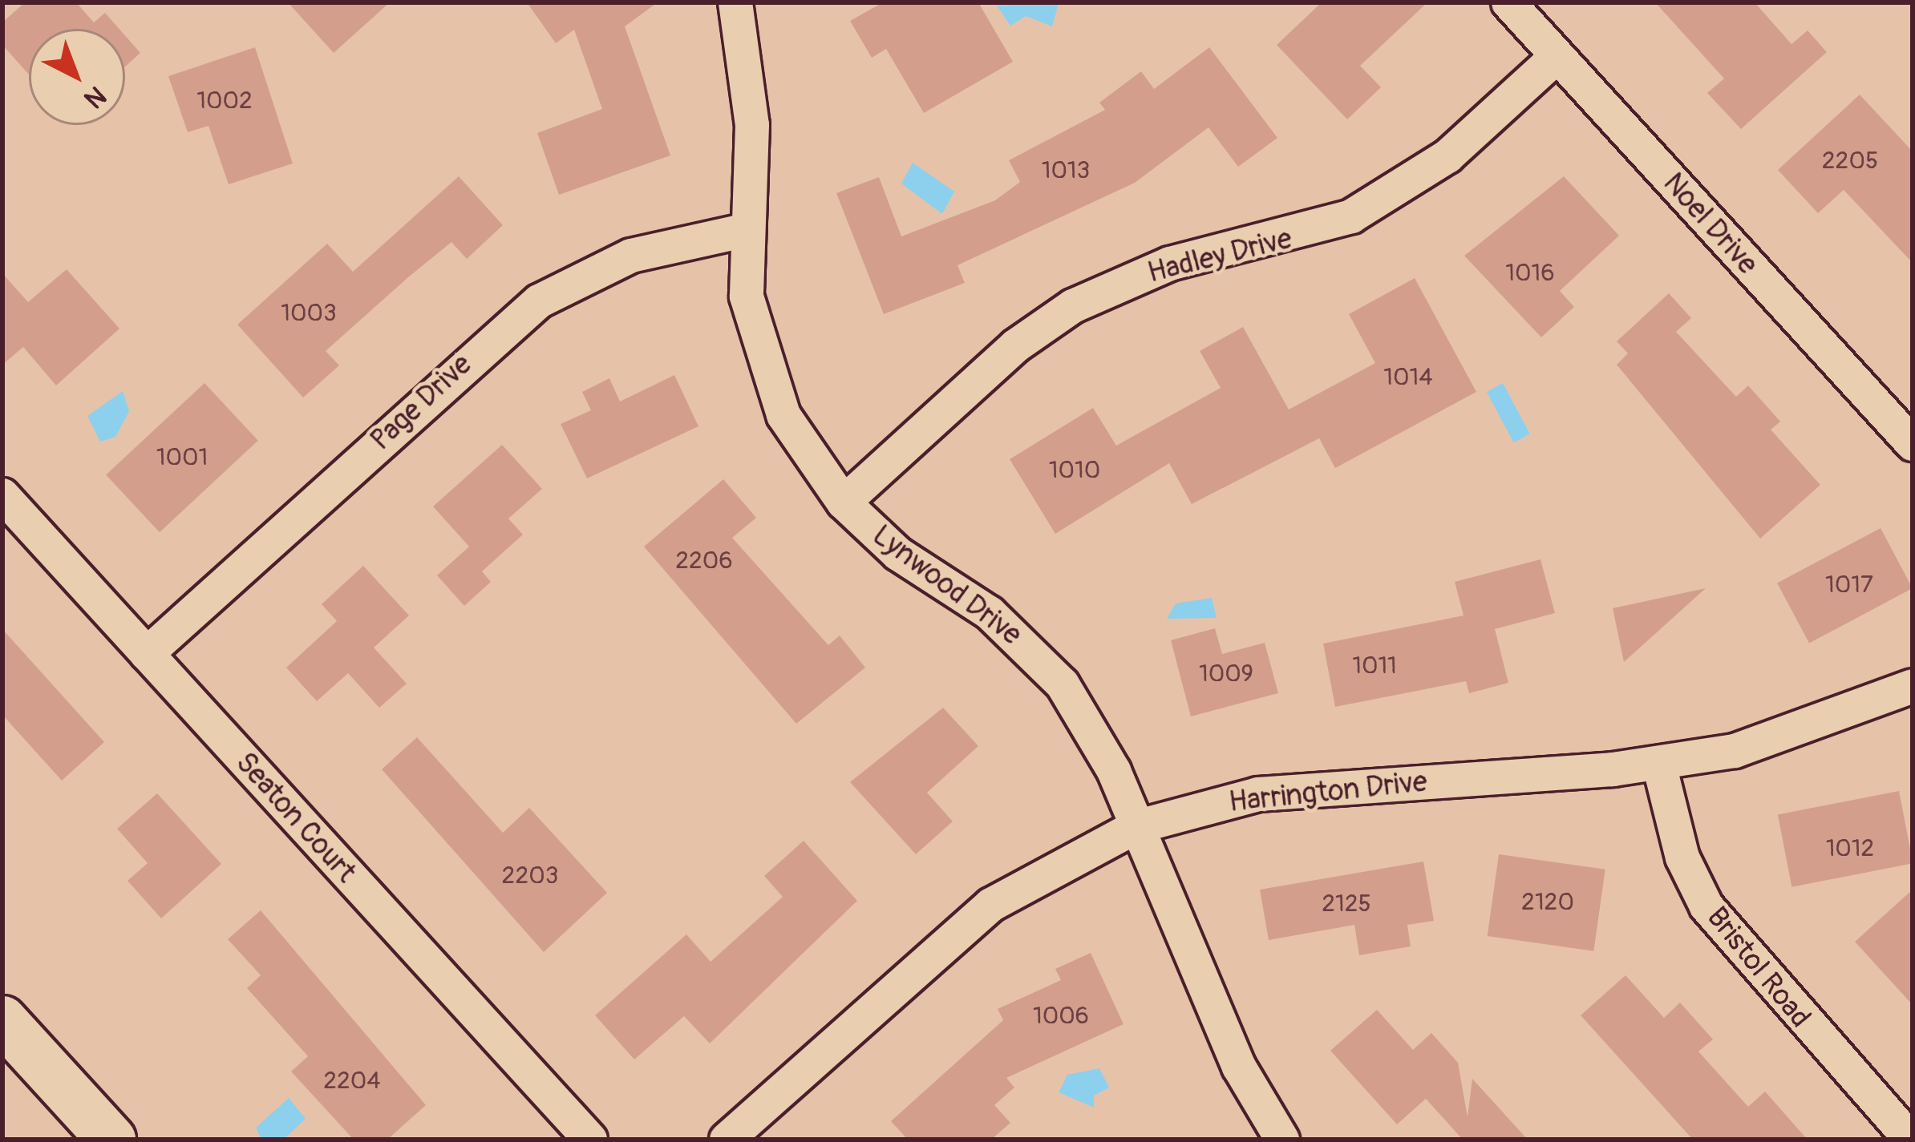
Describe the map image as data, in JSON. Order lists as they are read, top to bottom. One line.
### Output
{"streets":{"street":["Noel Drive","Hadley Drive","Page Drive","Lynwood Drive","Harrington Drive","Seaton Court","Bristol Road"]},"crossings":[["Noel Drive","Hadley Drive"],["Hadley Drive","Lynwood Drive"],["Page Drive","Lynwood Drive"],["Page Drive","Seaton Court"],["Lynwood Drive","Harrington Drive"],["Harrington Drive","Bristol Road"]],"house_numbers":["1002","2205","1013","1016","1003","1014","1001","1010","2206","1017","1011","1009","1012","2203","2120","2125","1006","2204"],"north":"bottom right"}
